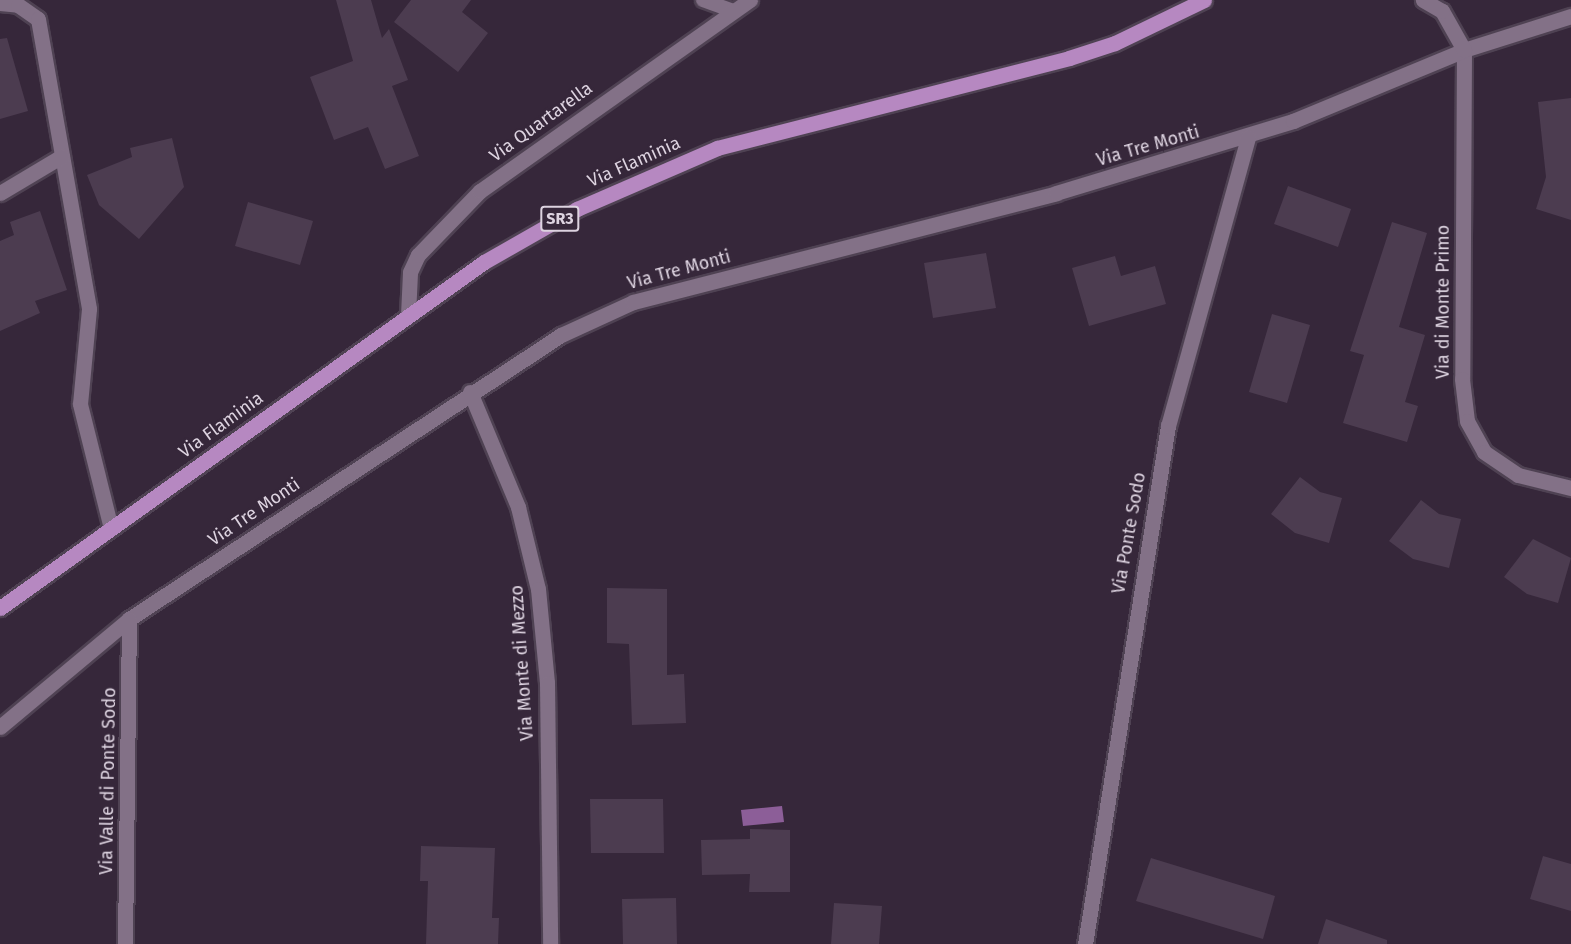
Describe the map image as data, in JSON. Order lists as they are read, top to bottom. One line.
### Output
{"streets":{"main road":["Via Flaminia","SR3"],"street":["Via Quartarella","Via Tre Monti","Via di Monte Primo","Via Ponte Sodo","Via Monte di Mezzo","Via Valle di Ponte Sodo"]},"crossings":[["Via Quartarella","Via Flaminia"],["Via Tre Monti","Via di Monte Primo"],["Via Tre Monti","Via Ponte Sodo"],["Via Tre Monti","Via Monte di Mezzo"],["Via Tre Monti","Via Valle di Ponte Sodo"]]}
